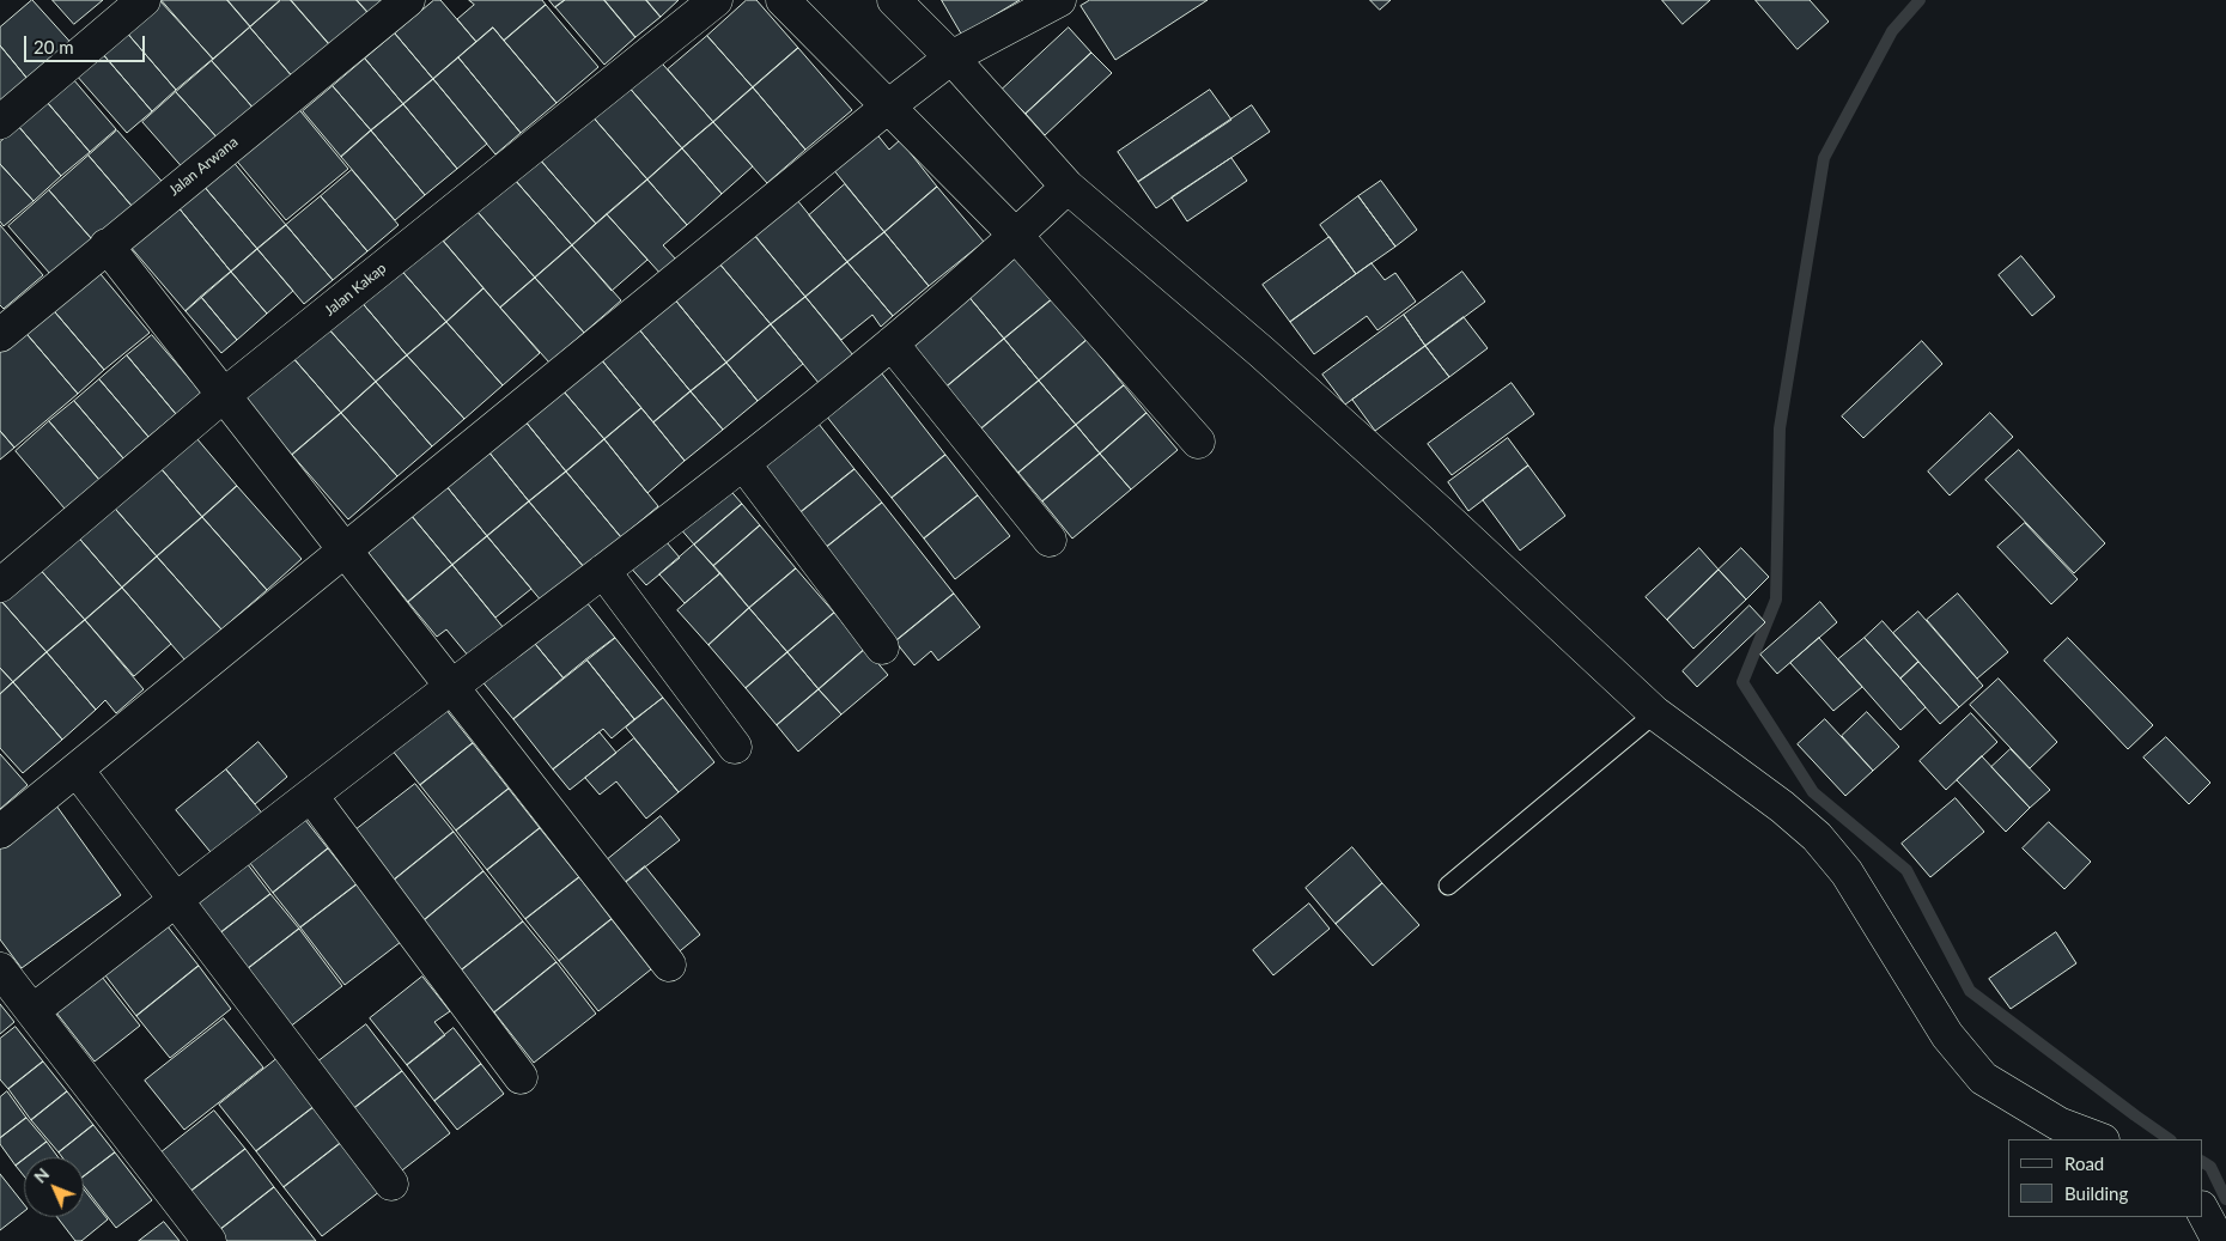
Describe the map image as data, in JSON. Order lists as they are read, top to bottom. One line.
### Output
{"streets":{"street":["Jalan Arwana","Jalan Kakap"]},"legend":["Road","Building"],"scale_bar":"20 m","north":"top left"}
